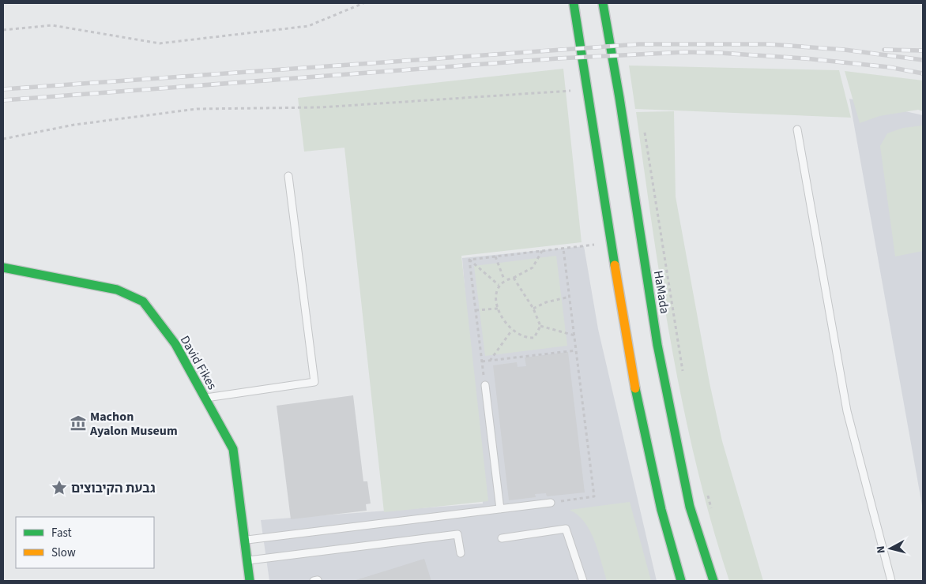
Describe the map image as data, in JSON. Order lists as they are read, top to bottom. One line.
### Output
{"streets":{"main road":["HaMada","David Fikes"]},"places":{"museum":["Machon Ayalon Museum"],"place":["גבעת הקיבוצים"]},"legend":["Fast","Slow"],"north":"left"}
